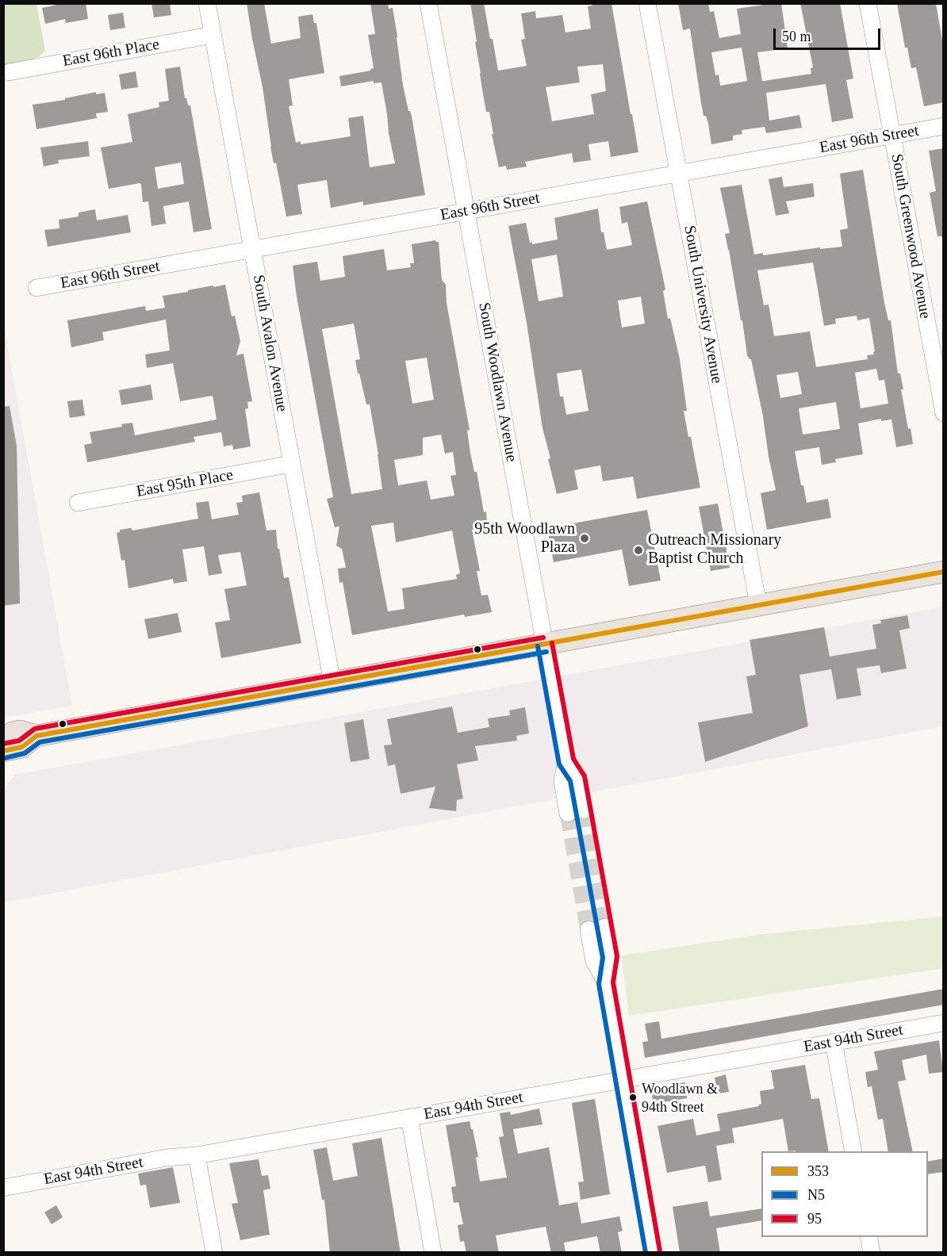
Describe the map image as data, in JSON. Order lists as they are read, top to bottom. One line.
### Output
{"streets":{"street":["East 96th Place","East 96th Street","South Greenwood Avenue","South University Avenue","South Avalon Avenue","South Woodlawn Avenue","East 95th Place","East 94th Street"]},"crossings":[["East 96th Place","South Avalon Avenue"],["East 96th Street","South Greenwood Avenue"],["East 96th Street","South University Avenue"],["East 96th Street","South Avalon Avenue"],["East 96th Street","South Woodlawn Avenue"],["South Avalon Avenue","East 95th Place"]],"places":["95th Woodlawn Plaza","Outreach Missionary Baptist Church","Woodlawn & 94th Street"],"lines":["transit line 353","transit line 95","transit line N5"],"legend":["353","N5","95"],"scale_bar":"50 m"}
